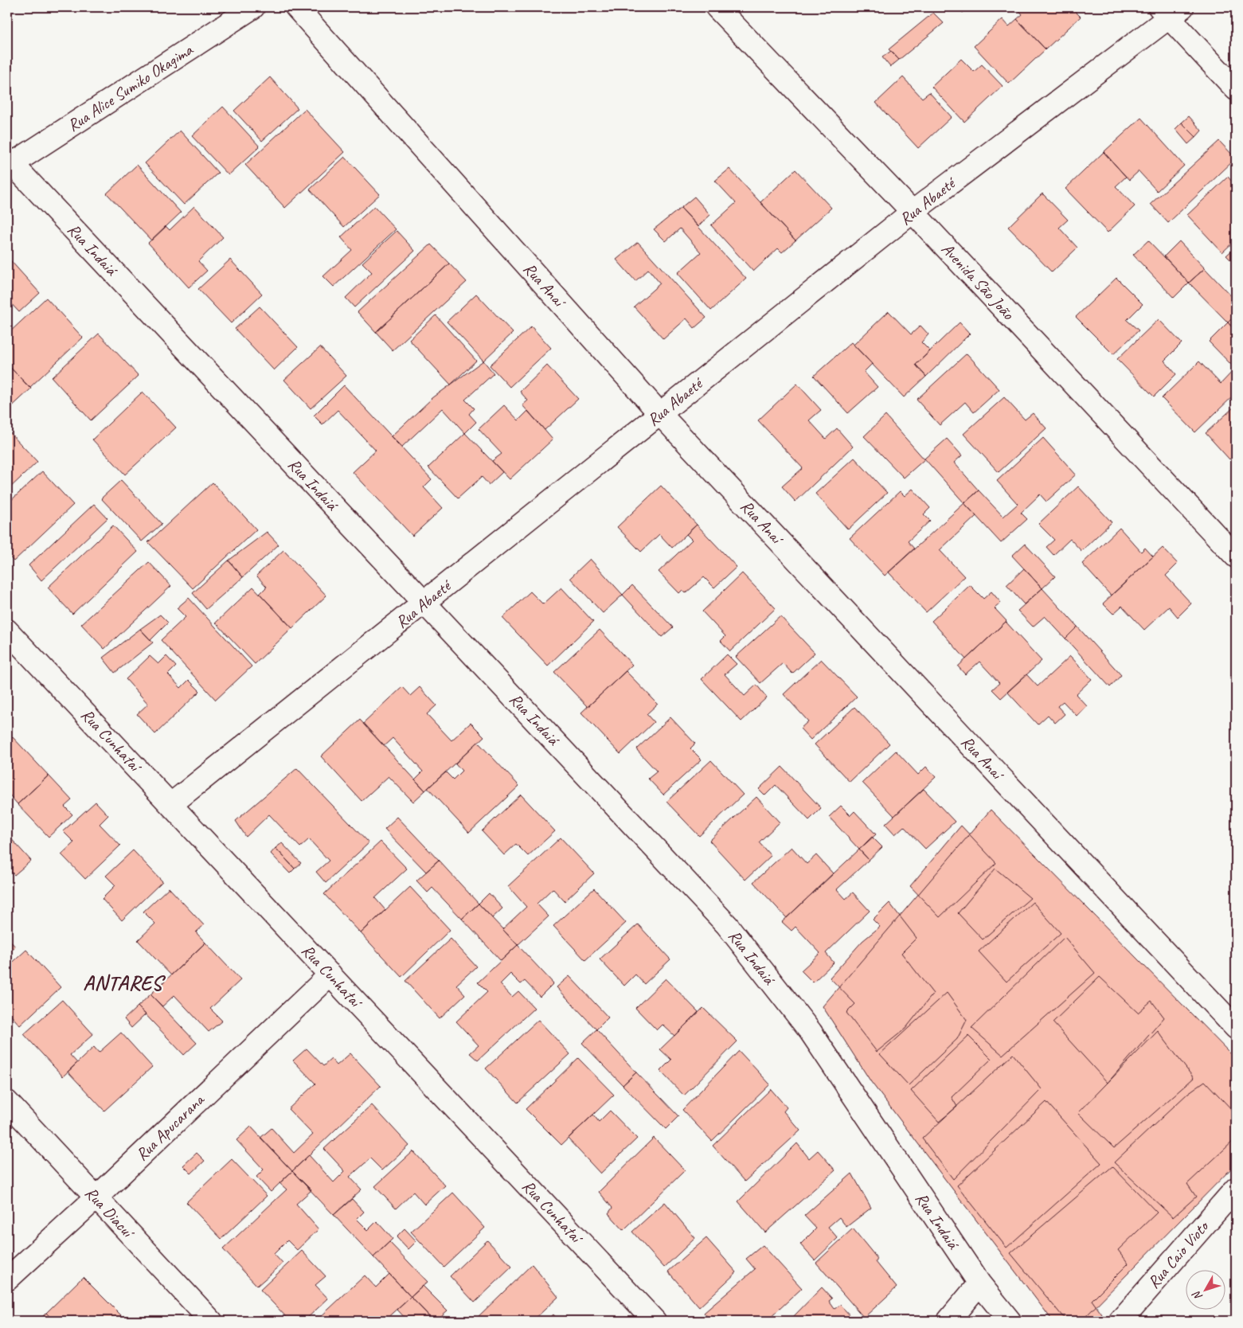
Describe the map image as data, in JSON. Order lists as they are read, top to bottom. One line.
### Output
{"streets":{"street":["Rua Alice Sumiko Okagima","Rua Abaeté","Rua Indaiá","Avenida São João","Rua Anaí","Rua Cunhataí","Rua Apucarana","Rua Diacuí","Rua Caio Vioto"]},"crossings":[["Rua Alice Sumiko Okagima","Rua Indaiá"],["Rua Abaeté","Rua Indaiá"],["Rua Abaeté","Avenida São João"],["Rua Abaeté","Rua Anaí"],["Rua Abaeté","Rua Cunhataí"],["Rua Cunhataí","Rua Apucarana"],["Rua Apucarana","Rua Diacuí"]],"districts":["ANTARES"],"north":"bottom left"}
